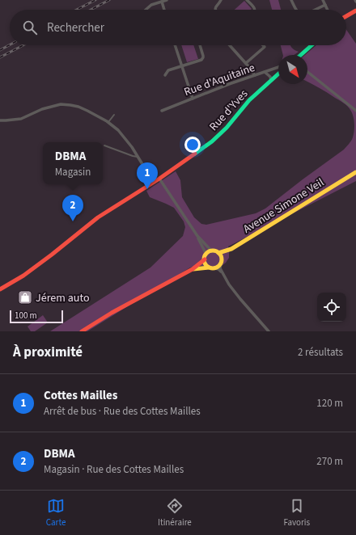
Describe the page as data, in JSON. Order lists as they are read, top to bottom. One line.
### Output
{"streets":{"street":["Rue d'Aquitaine","Rue d'Yves","Avenue Simone Veil"]},"places":{"shop":["Jérem auto"]},"scale_bar":"100 m","north":"bottom right","page":{"search":"Rechercher","popup":["DBMA","Magasin"],"pins":["1","2"],"scale":"100 m","heading":["À proximité","2 résultats"],"list":[{"mark":"1","name":"Cottes Mailles","note":"Arrêt de bus · Rue des Cottes Mailles","value":"120 m"},{"mark":"2","name":"DBMA","note":"Magasin · Rue des Cottes Mailles","value":"270 m"}],"nav":["Carte","Itinéraire","Favoris"]}}
